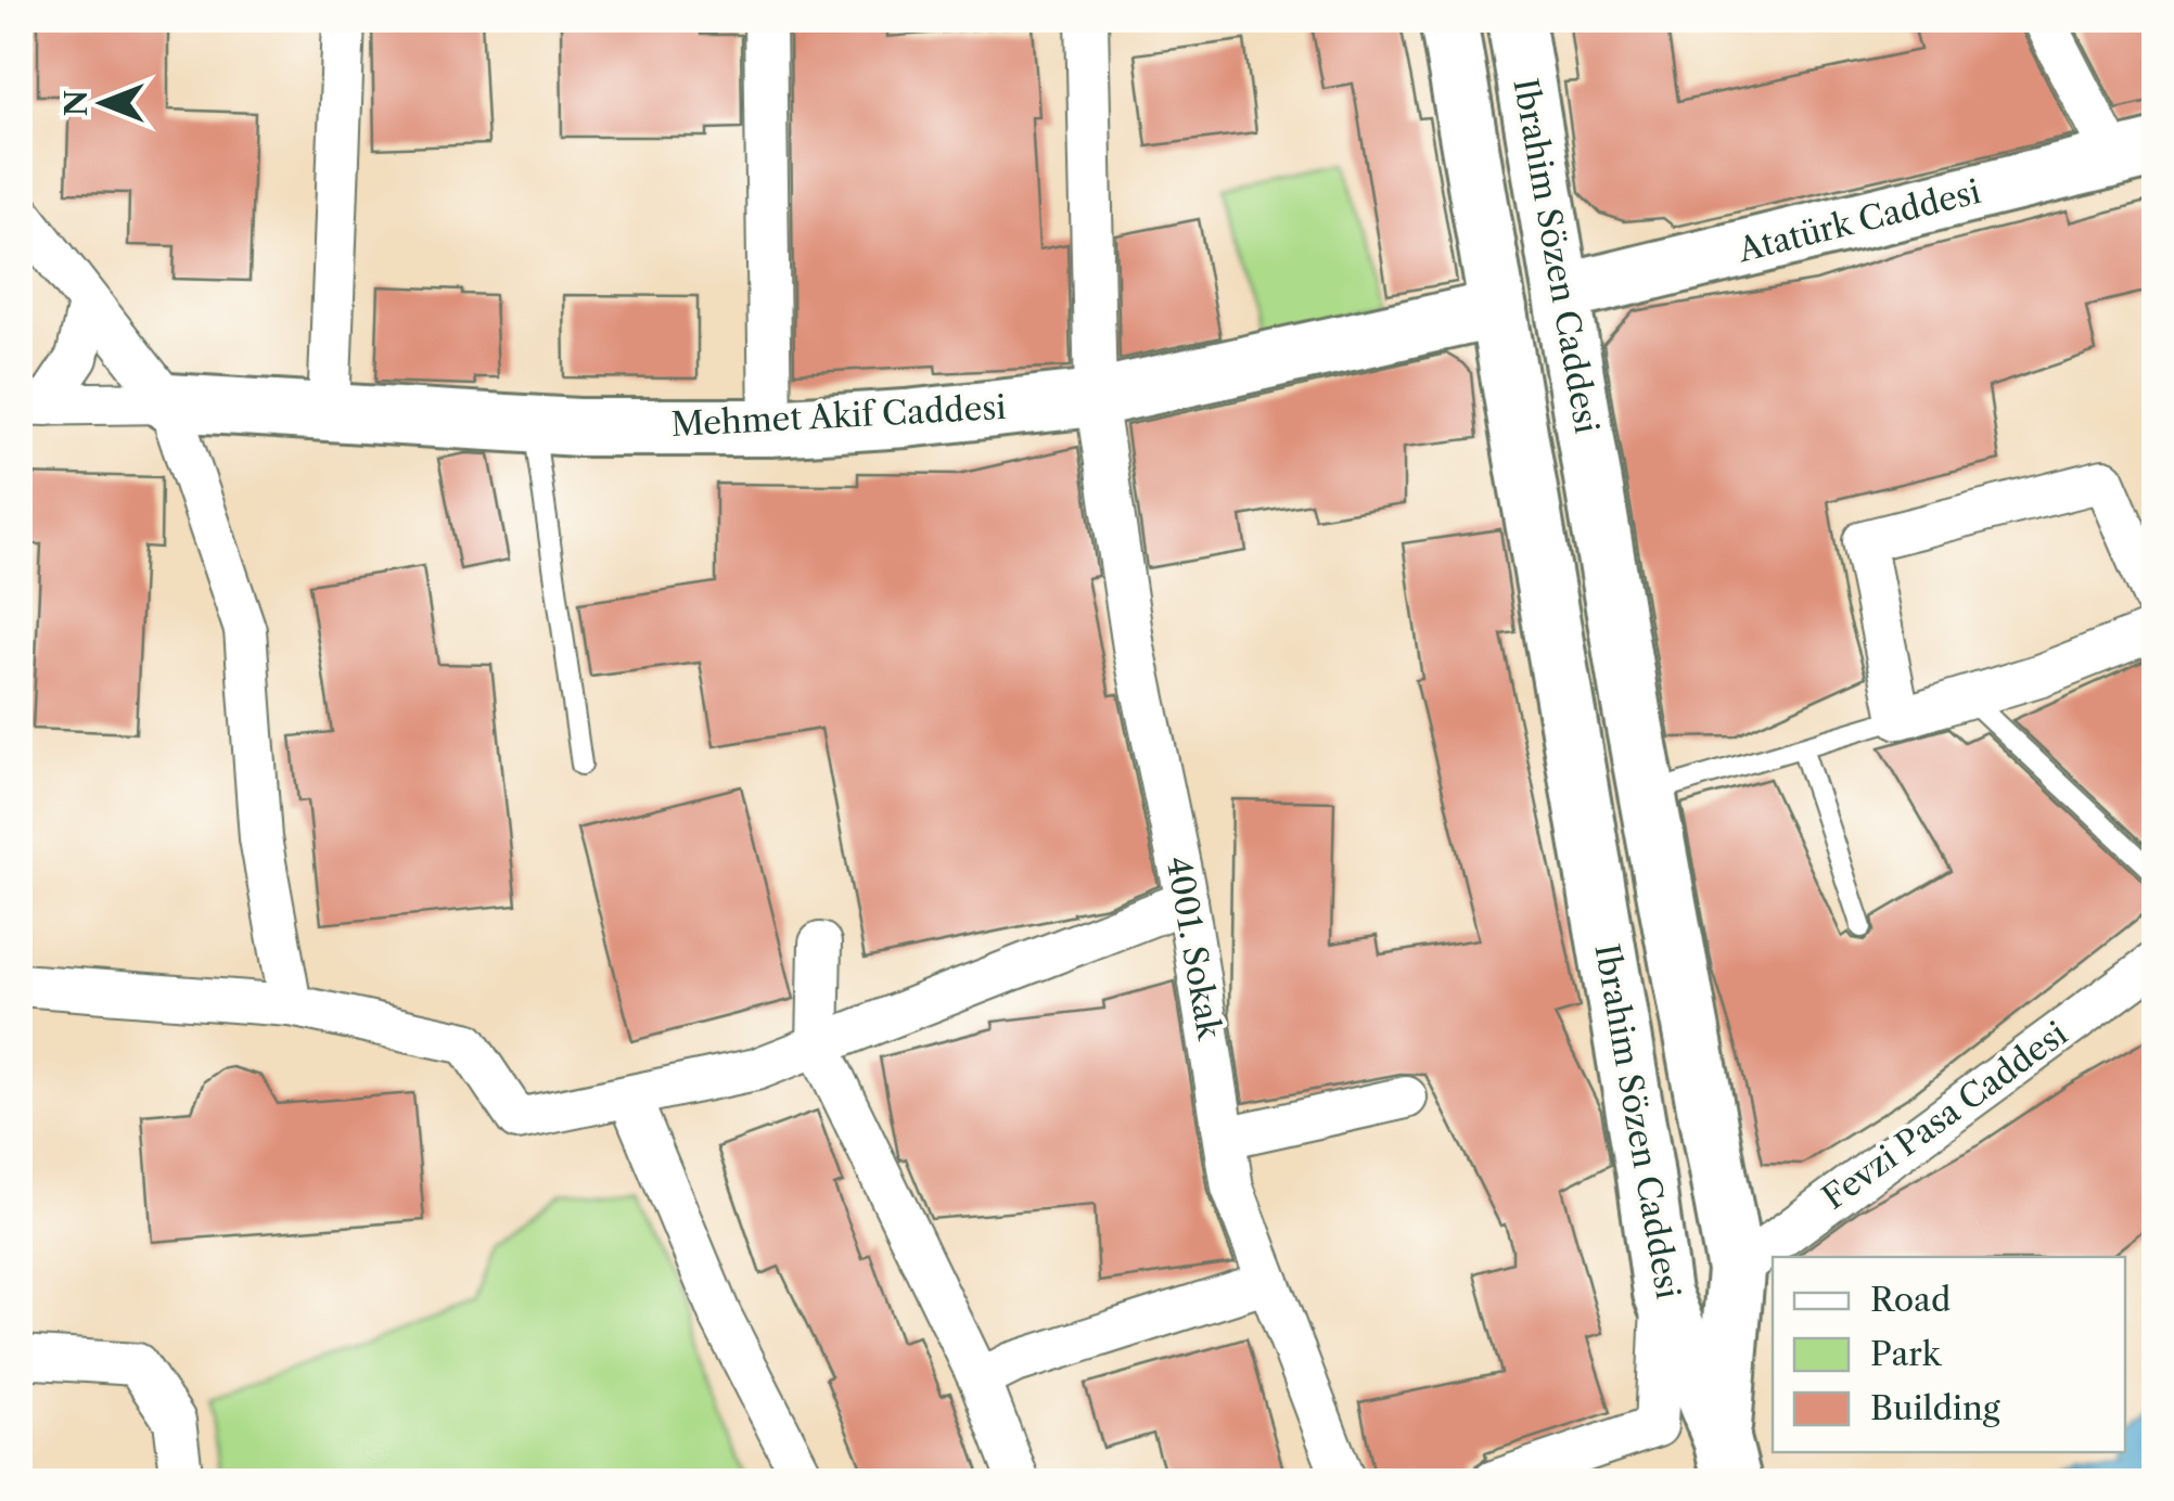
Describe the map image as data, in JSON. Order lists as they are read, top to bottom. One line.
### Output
{"streets":{"main road":["Atatürk Caddesi","Ibrahim Sözen Caddesi","Mehmet Akif Caddesi"],"street":["4001. Sokak","Fevzi Pasa Caddesi"]},"crossings":[["Atatürk Caddesi","Ibrahim Sözen Caddesi"],["Ibrahim Sözen Caddesi","Mehmet Akif Caddesi"],["Ibrahim Sözen Caddesi","Fevzi Pasa Caddesi"],["Mehmet Akif Caddesi","4001. Sokak"]],"legend":["Road","Park","Building"],"north":"left"}
